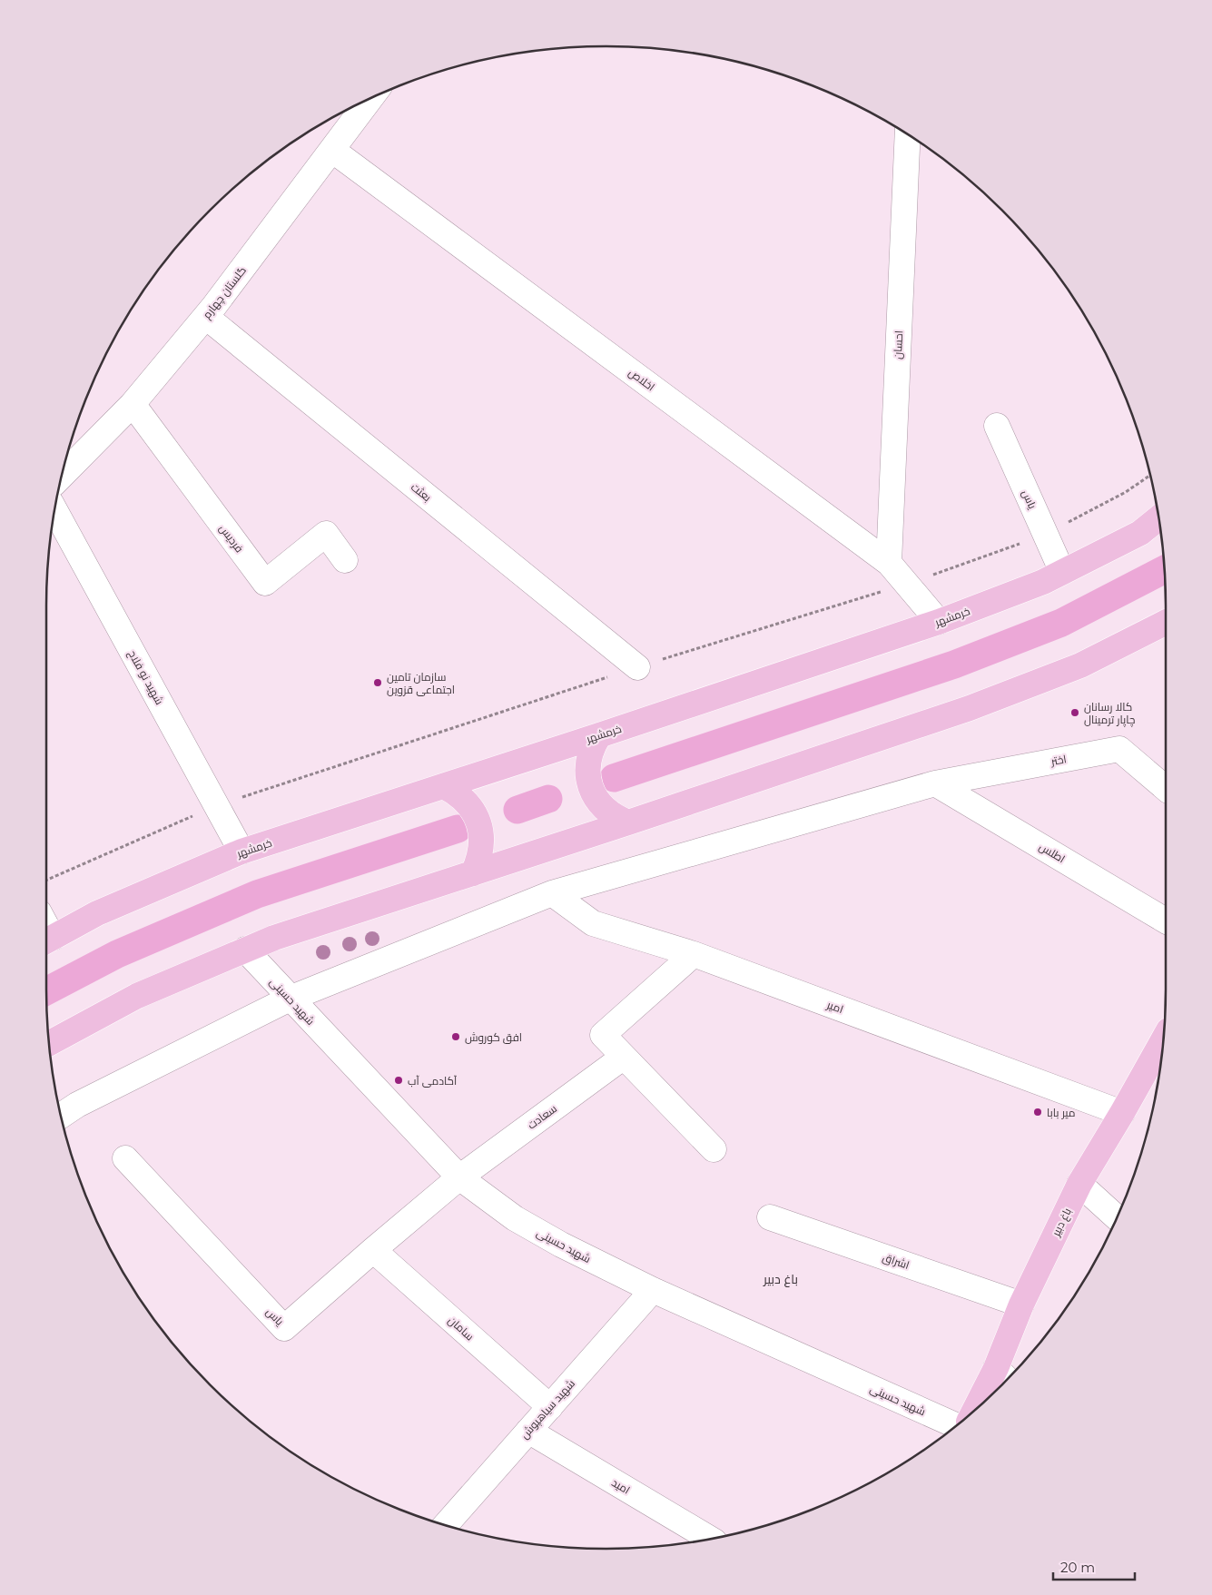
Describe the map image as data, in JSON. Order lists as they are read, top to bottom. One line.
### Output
{"streets":{"main road":["خرمشهر","باغ دبیر"],"street":["گلستان چهارم","احسان","اخلاص","بعثت","یاس","فردیس","شهید نو فلاح","اختر","اطلس","شهید حسینی","امیر","سعادت","اشراق","سامان","شهید سیاهپوش","امید"]},"crossings":[["گلستان چهارم","اخلاص"],["گلستان چهارم","بعثت"],["گلستان چهارم","فردیس"],["احسان","اخلاص"],["اخلاص","خرمشهر"],["یاس","خرمشهر"],["یاس","شهید حسینی"],["یاس","سعادت"],["یاس","سامان"],["خرمشهر","شهید نو فلاح"],["اختر","اطلس"],["شهید حسینی","سعادت"],["شهید حسینی","شهید سیاهپوش"],["امیر","باغ دبیر"],["باغ دبیر","اشراق"],["سامان","شهید سیاهپوش"],["شهید سیاهپوش","امید"]],"districts":["باغ دبیر"],"places":["سازمان تامین اجتماعی قزوین","کالا رسانان چاپار ترمینال","افق کوروش","آکادمی آب","میر بابا"],"scale_bar":"20 m"}
